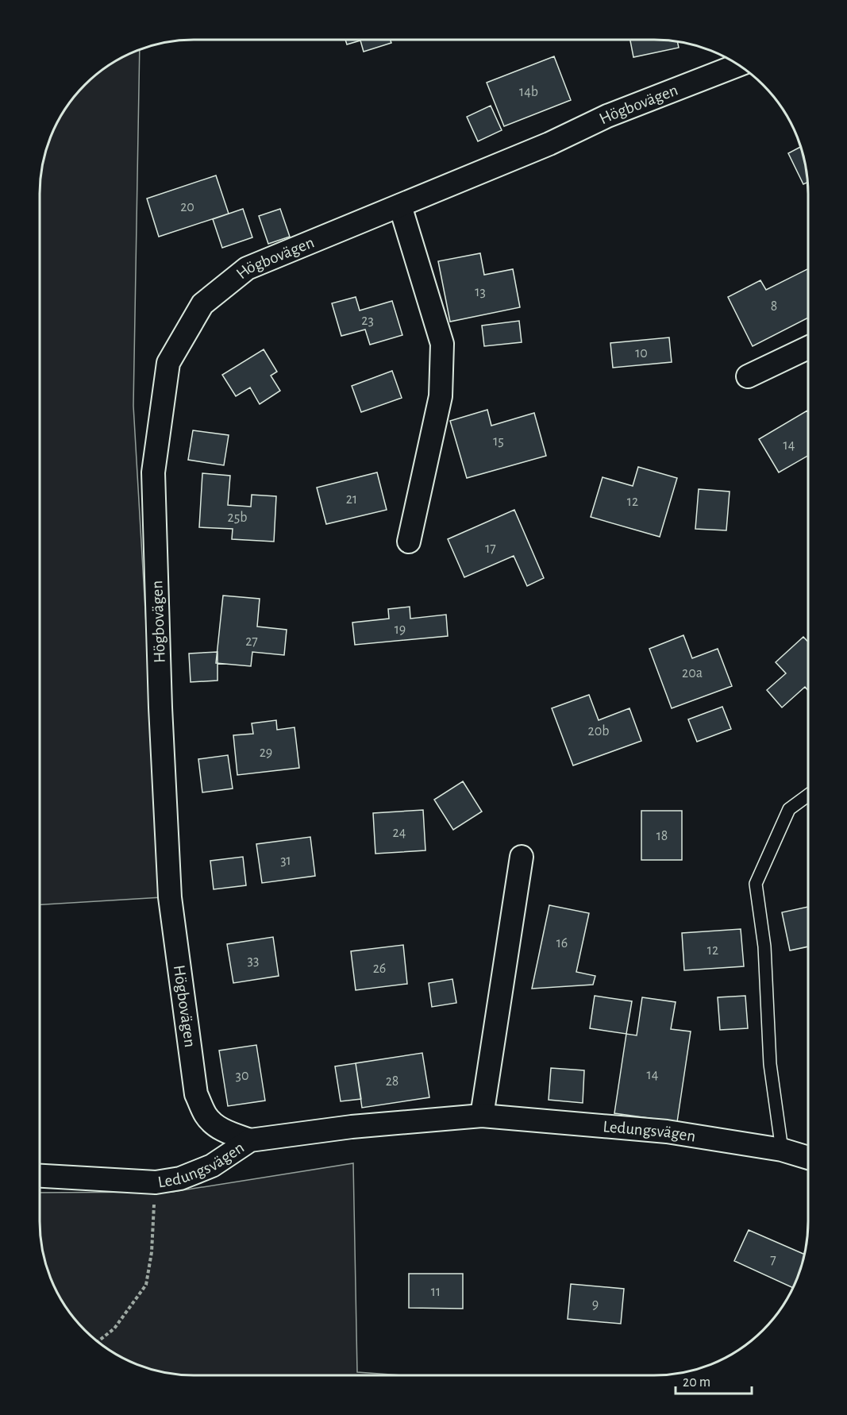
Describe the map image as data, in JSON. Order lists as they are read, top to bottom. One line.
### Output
{"streets":{"street":["Högbovägen","Ledungsvägen"]},"crossings":[["Högbovägen","Ledungsvägen"]],"house_numbers":["14b","20","13","8","23","10","15","14","21","12","25b","17","19","27","20a","20b","29","24","18","31","16","12","33","26","14","30","28","7","11","9"],"scale_bar":"20 m"}
